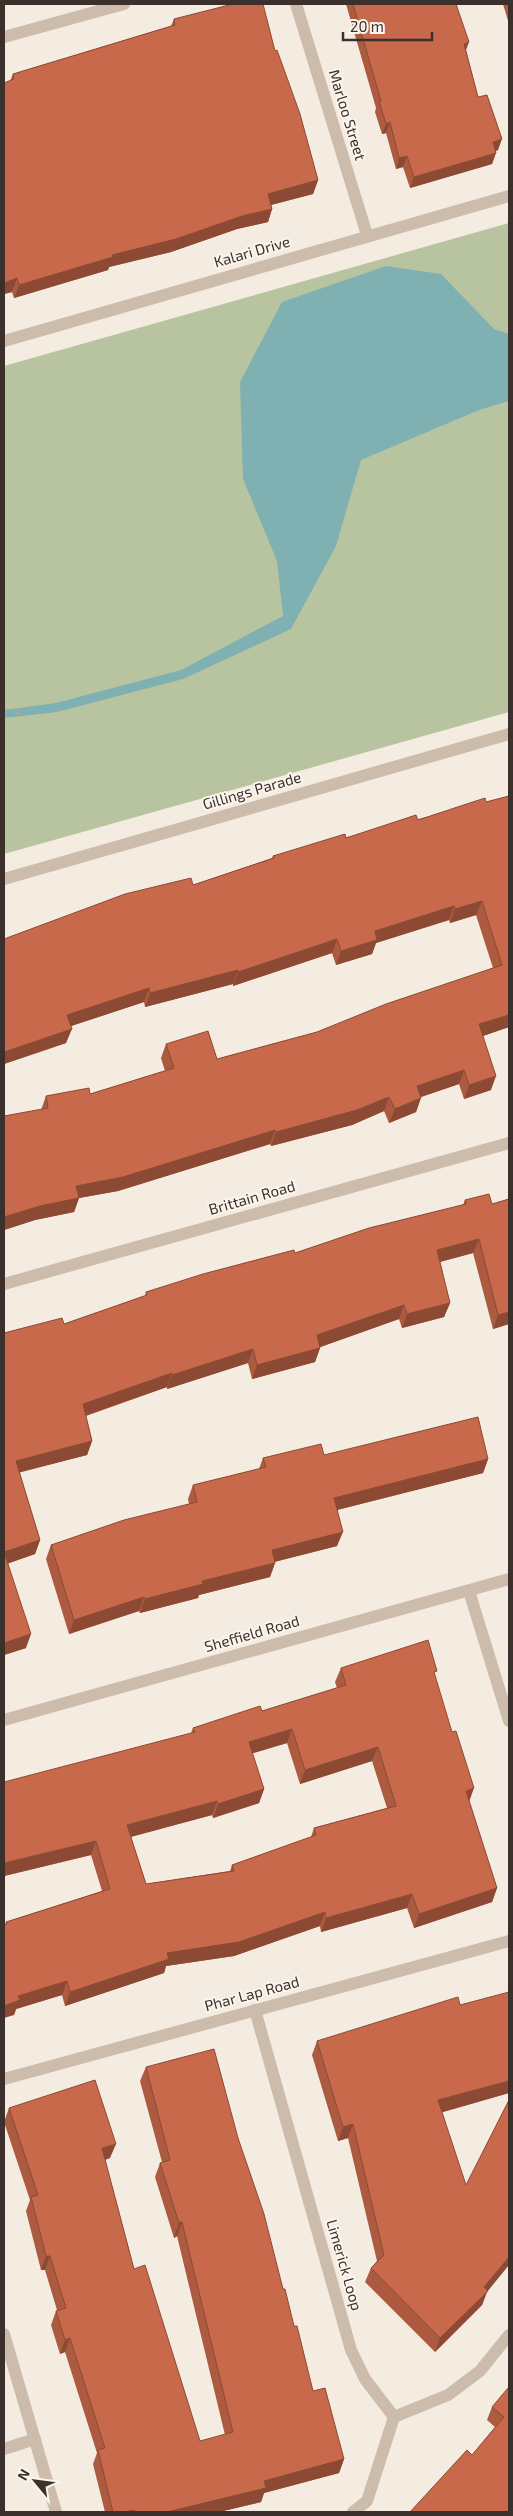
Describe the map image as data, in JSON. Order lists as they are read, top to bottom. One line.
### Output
{"streets":{"street":["Marloo Street","Kalari Drive","Gillings Parade","Brittain Road","Sheffield Road","Phar Lap Road","Limerick Loop"]},"crossings":[["Marloo Street","Kalari Drive"],["Phar Lap Road","Limerick Loop"]],"scale_bar":"20 m","north":"top left"}
